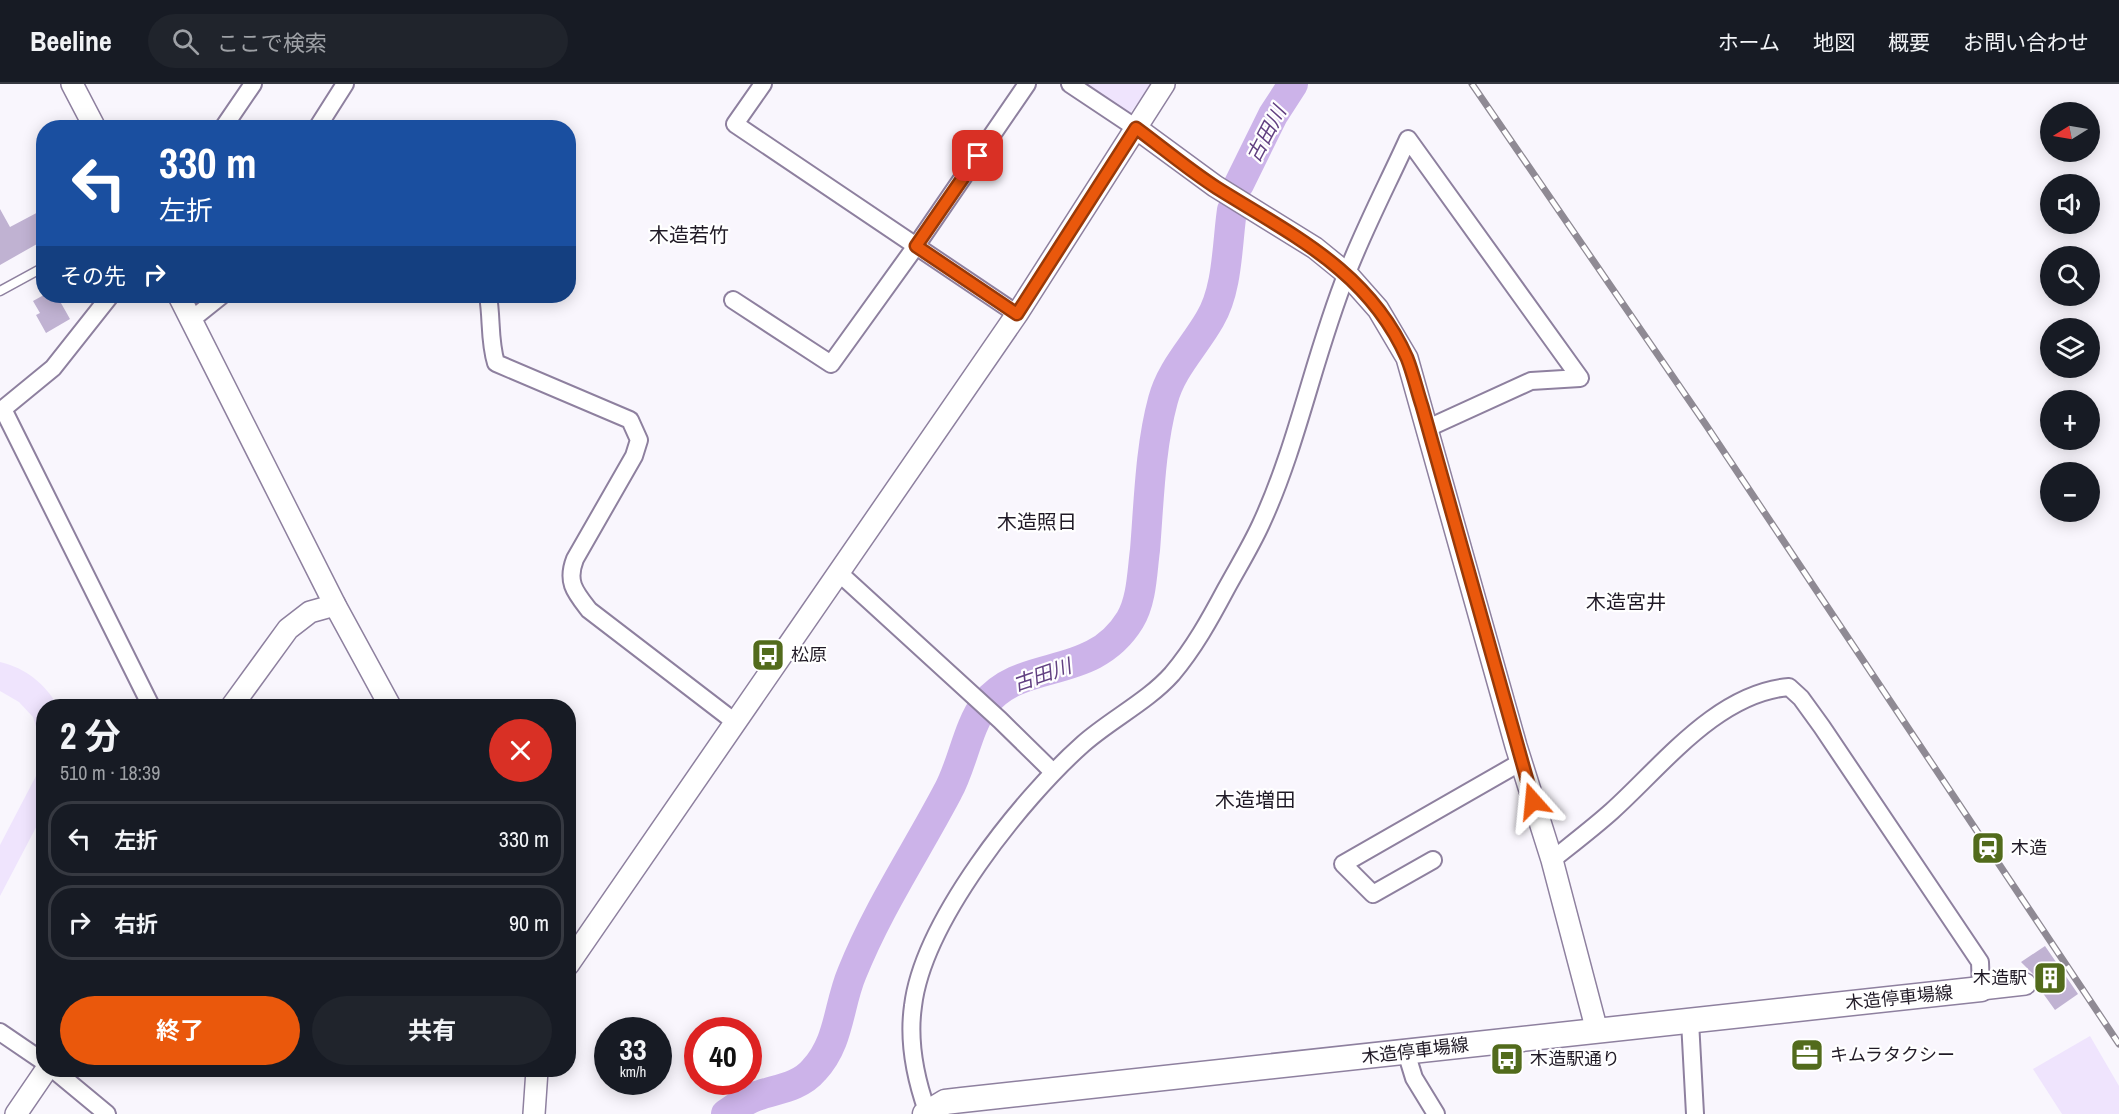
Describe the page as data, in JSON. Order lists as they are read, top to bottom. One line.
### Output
{"streets":{"main road":["木造停車場線"]},"districts":["木造若竹","木造照日","木造宮井","木造増田"],"water":["古田川"],"places":{"bus stop":["松原","木造駅通り"],"station":["木造"],"building":["木造駅"],"office":["キムラタクシー"]},"north":"left","page":{"header":"Beeline","search":"ここで検索","nav":["ホーム","地図","概要","お問い合わせ"],"map_buttons":["+","−"],"turn":["330 m","左折"],"then":"その先","heading":["2 分","510 m · 18:39"],"list":[{"name":"左折","value":"330 m"},{"name":"右折","value":"90 m"}],"buttons":["終了","共有"],"speed":"33 km/h","limit":"40"}}
